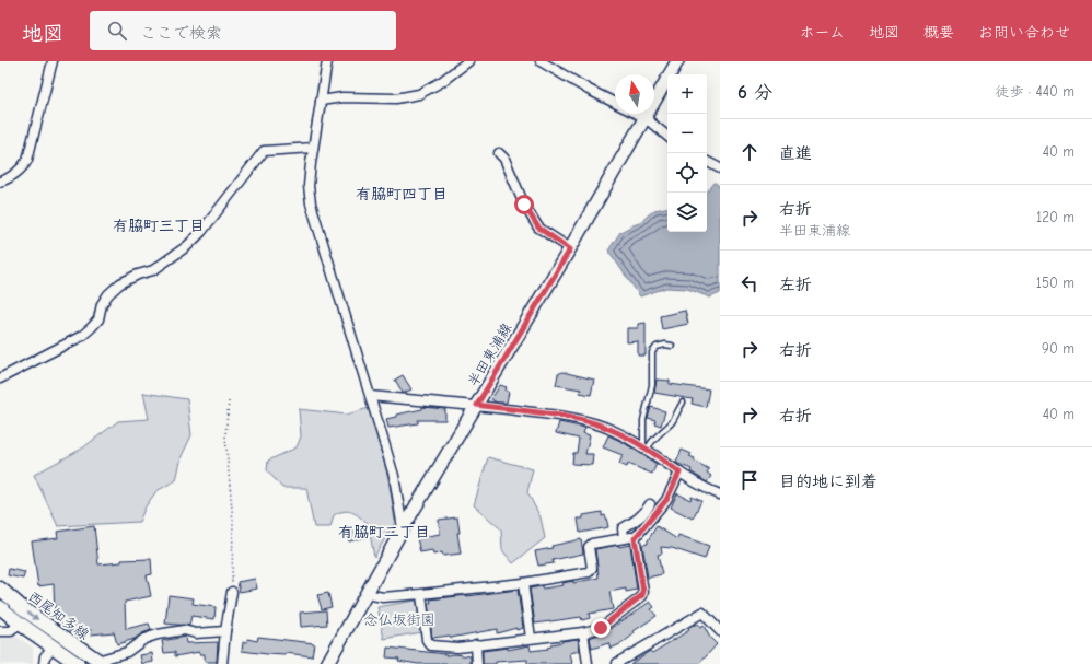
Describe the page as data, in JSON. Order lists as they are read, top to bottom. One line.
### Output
{"streets":{"main road":["半田東浦線","西尾知多線"]},"districts":["有脇町四丁目","有脇町三丁目","有脇町二丁目"],"parks":["念仏坂街園"],"north":"top","page":{"header":"地図","search":"ここで検索","nav":["ホーム","地図","概要","お問い合わせ"],"heading":["6 分","徒歩 · 440 m"],"map_buttons":["+","−"],"list":[["直進","40 m"],["右折","半田東浦線","120 m"],["左折","150 m"],["右折","90 m"],["右折","40 m"],"目的地に到着"]}}
